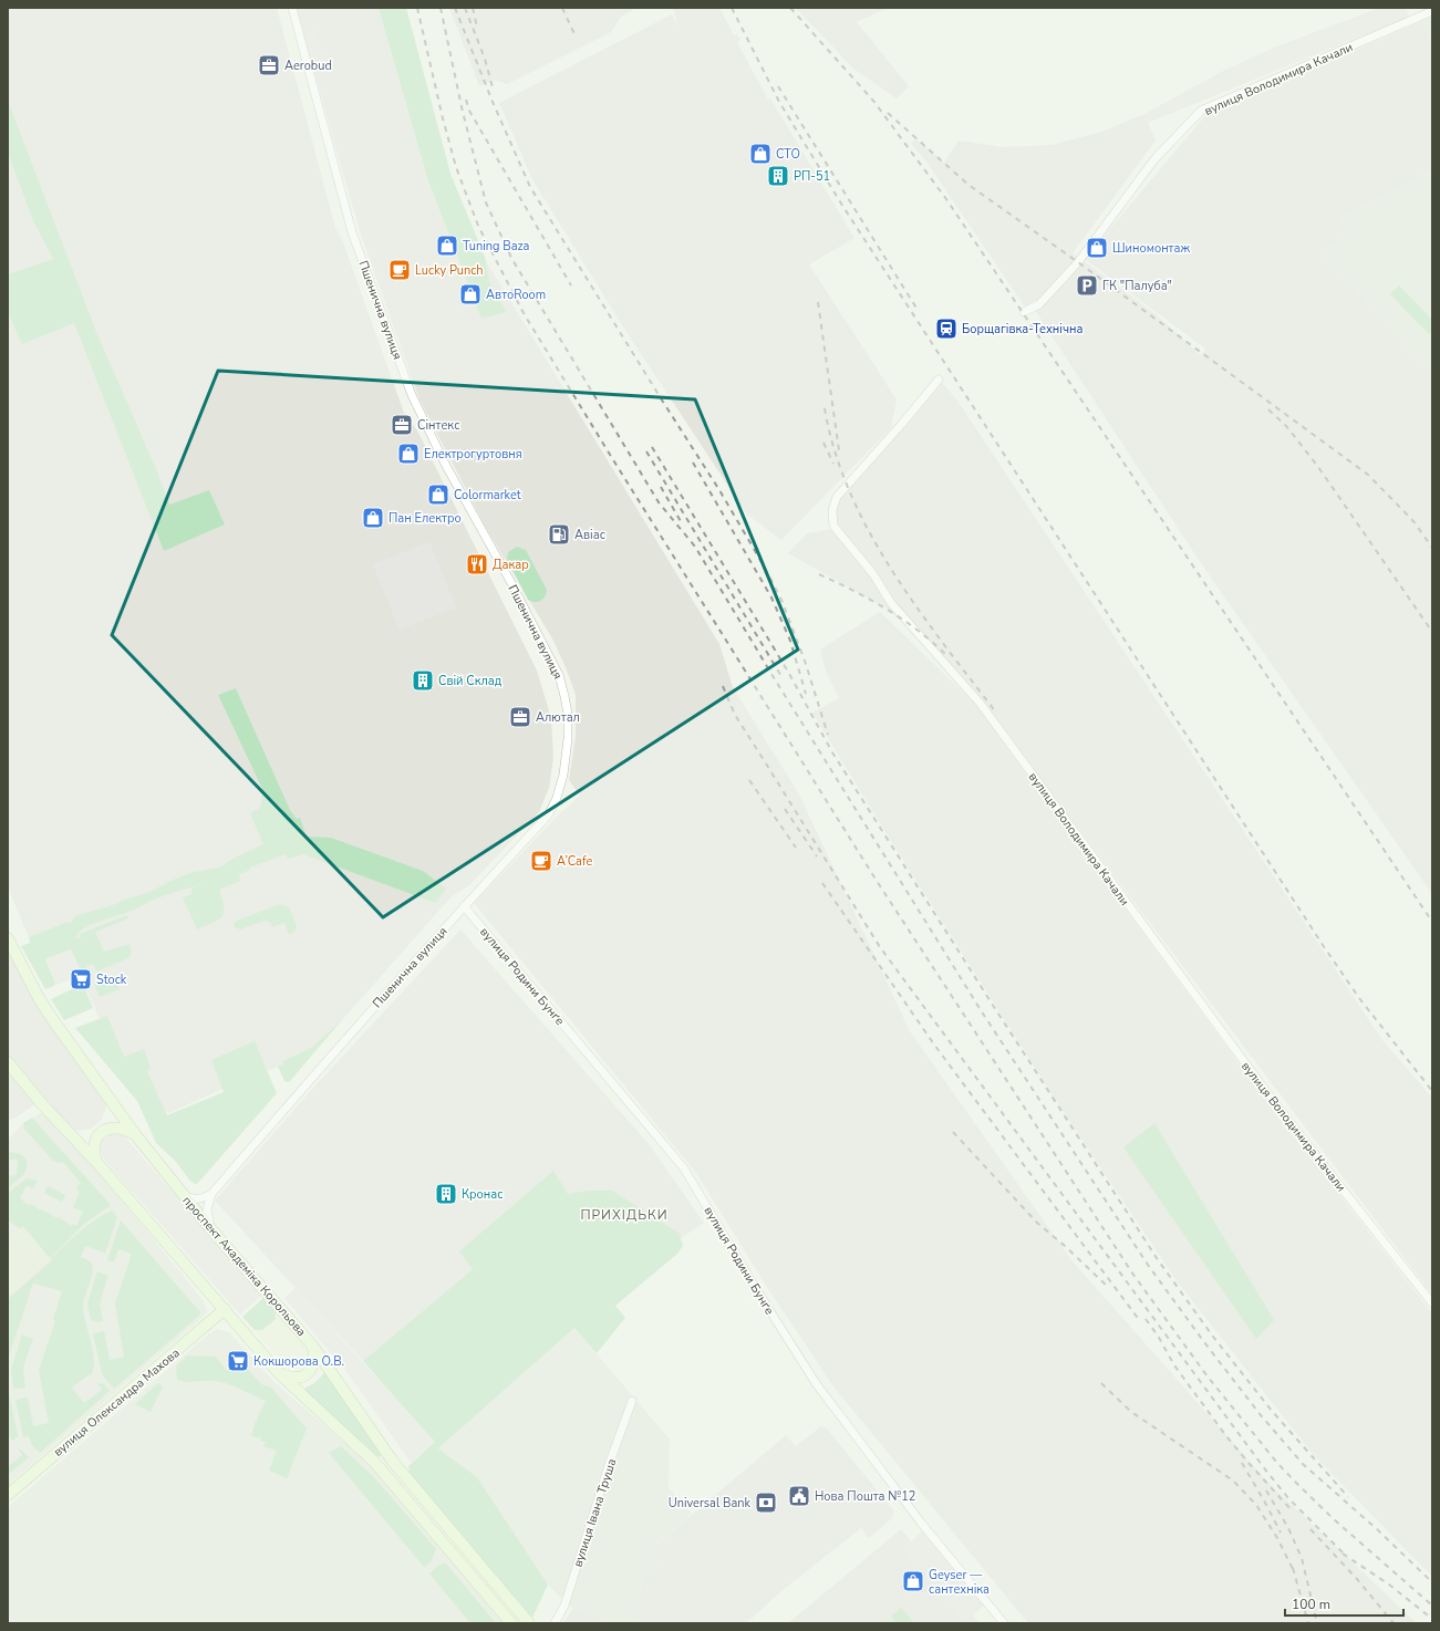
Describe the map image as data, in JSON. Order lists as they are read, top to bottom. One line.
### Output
{"streets":{"main road":["проспект Академіка Корольова","вулиця Олександра Махова"],"street":["вулиця Володимира Качали","Пшенична вулиця","вулиця Родини Бунґе","вулиця Івана Труша"]},"crossings":[["Пшенична вулиця","вулиця Родини Бунґе"]],"districts":["ПРИХІДЬКИ"],"places":{"office":["Aerobud","Сінтекс","Алютал"],"shop":["СТО","Tuning Baza","Шиномонтаж","АвтоRoom","Електрогуртовня","Colormarket","Пан Електро","Geyser — сантехніка"],"building":["РП-51","Свій Склад","Кронас"],"cafe":["Lucky Punch","A’Cafe"],"parking":["ГК \"Палуба\""],"station":["Борщагівка-Технічна"],"fuel station":["Авіас"],"restaurant":["Дакар"],"supermarket":["Stock","Кокшорова О.В."],"public building":["Нова Пошта №12"],"bank":["Universal Bank"]},"scale_bar":"100 m"}
